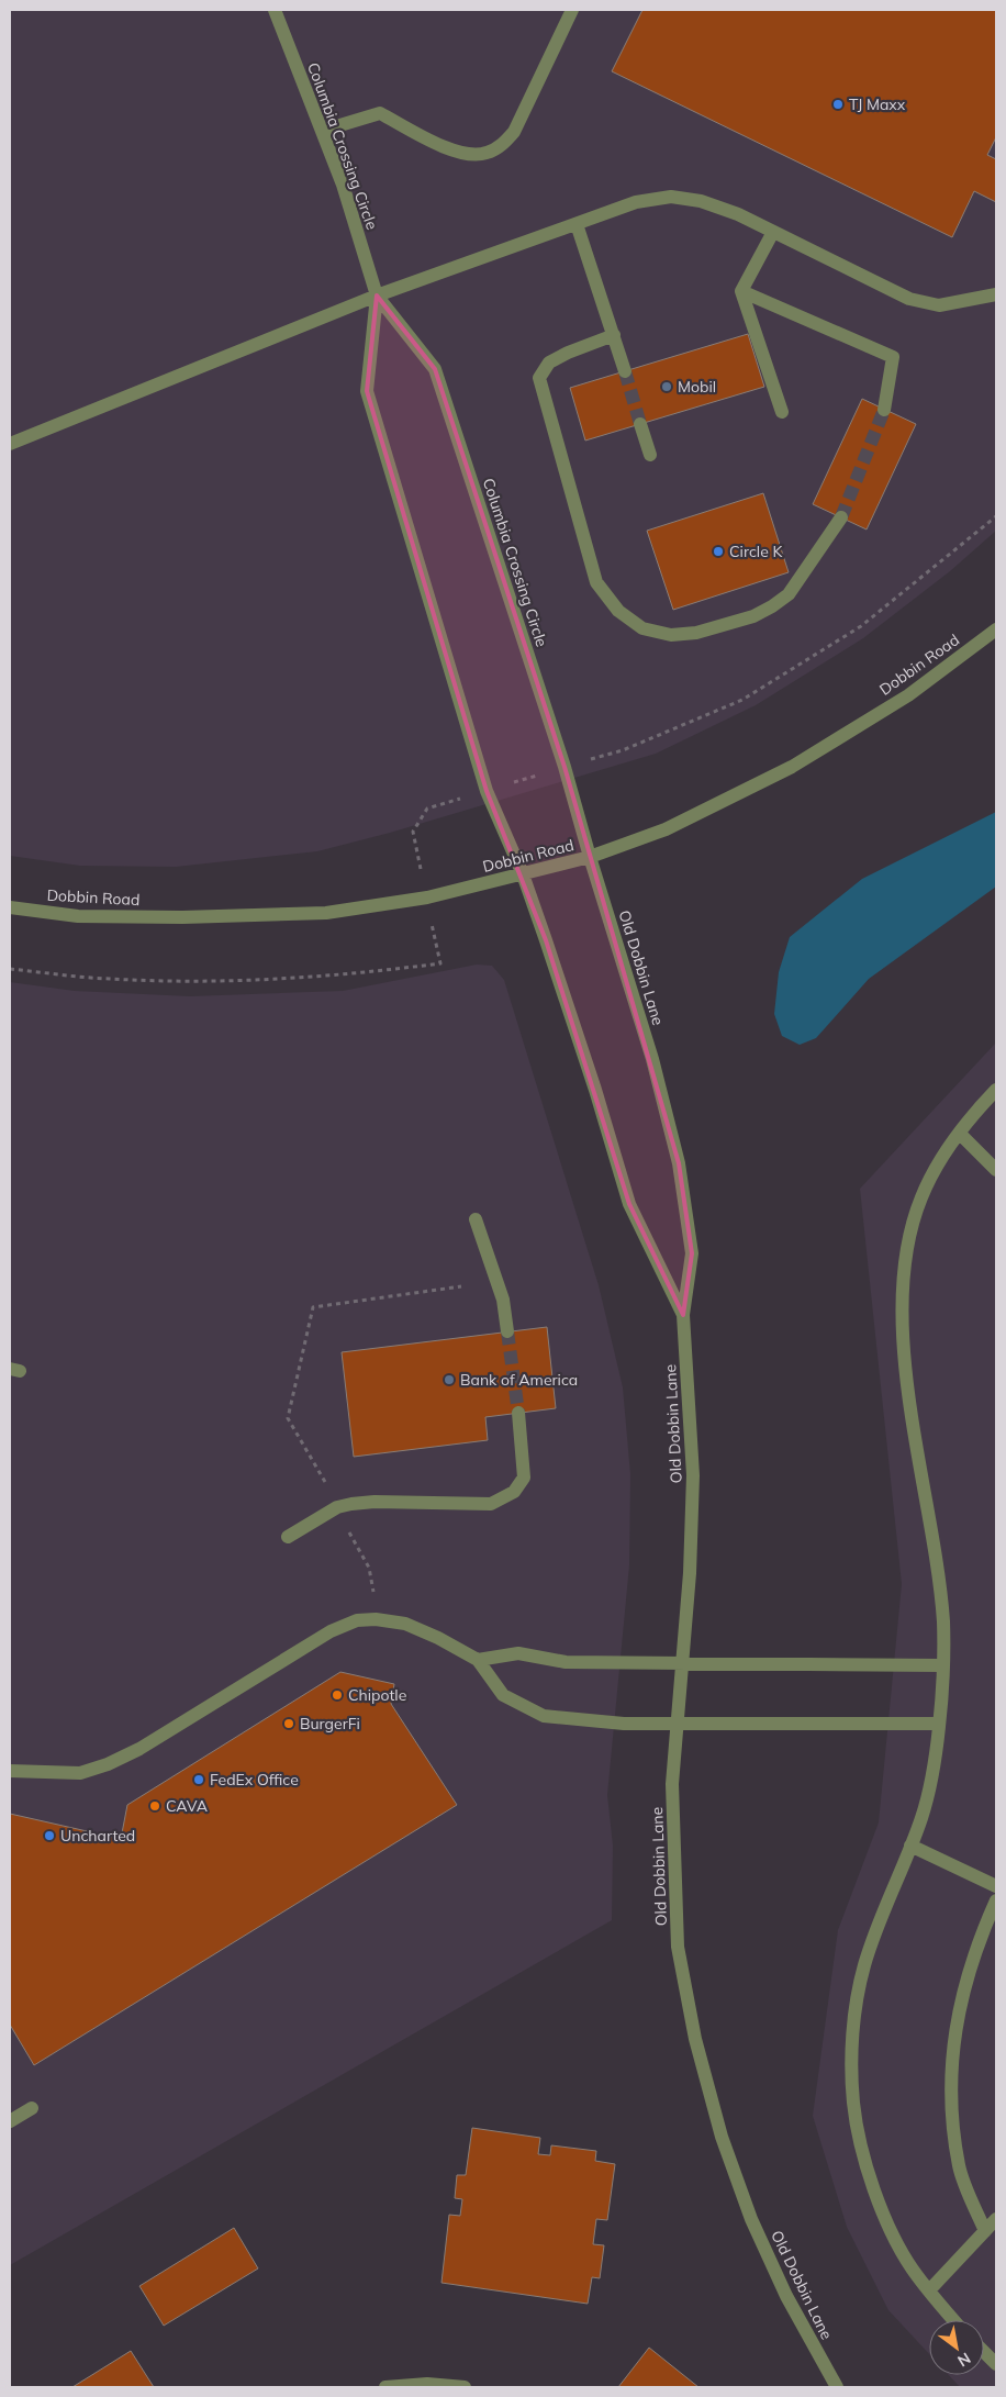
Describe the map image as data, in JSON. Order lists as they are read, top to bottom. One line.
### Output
{"streets":{"street":["Columbia Crossing Circle","Dobbin Road","Old Dobbin Lane"]},"crossings":[["Columbia Crossing Circle","Dobbin Road"],["Columbia Crossing Circle","Old Dobbin Lane"],["Dobbin Road","Old Dobbin Lane"]],"places":["TJ Maxx","Mobil","Circle K","Bank of America","Chipotle","BurgerFi","FedEx Office","CAVA","Uncharted"],"north":"bottom right"}
